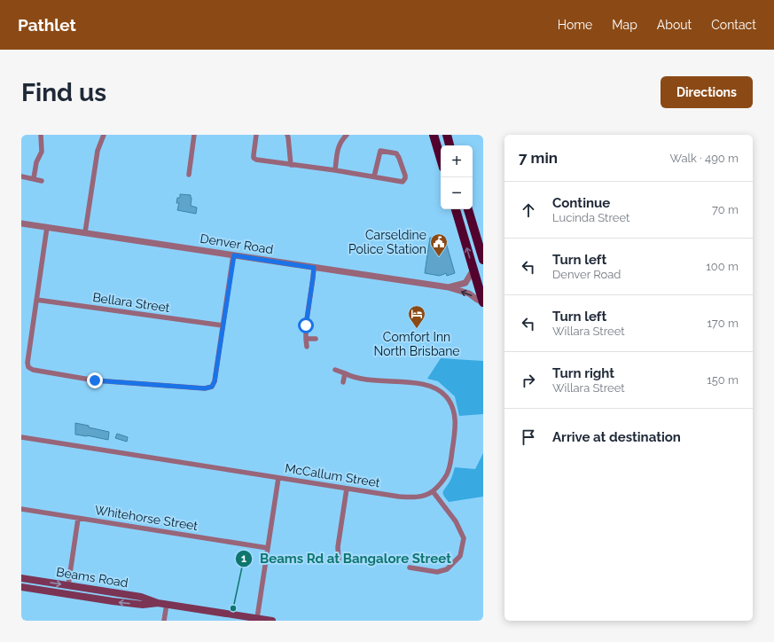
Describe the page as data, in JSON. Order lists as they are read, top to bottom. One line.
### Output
{"streets":{"main road":["Beams Road"],"street":["Denver Road","Bellara Street","McCallum Street","Whitehorse Street"]},"places":{"public building":["Carseldine Police Station"],"hotel":["Comfort Inn North Brisbane"],"other":["Beams Rd at Bangalore Street"]},"page":{"header":"Pathlet","nav":["Home","Map","About","Contact"],"buttons":"Directions","title":"Find us","heading":["7 min","Walk · 490 m"],"map_buttons":["+","−"],"list":[["Continue","Lucinda Street","70 m"],["Turn left","Denver Road","100 m"],["Turn left","Willara Street","170 m"],["Turn right","Willara Street","150 m"],"Arrive at destination"]}}
